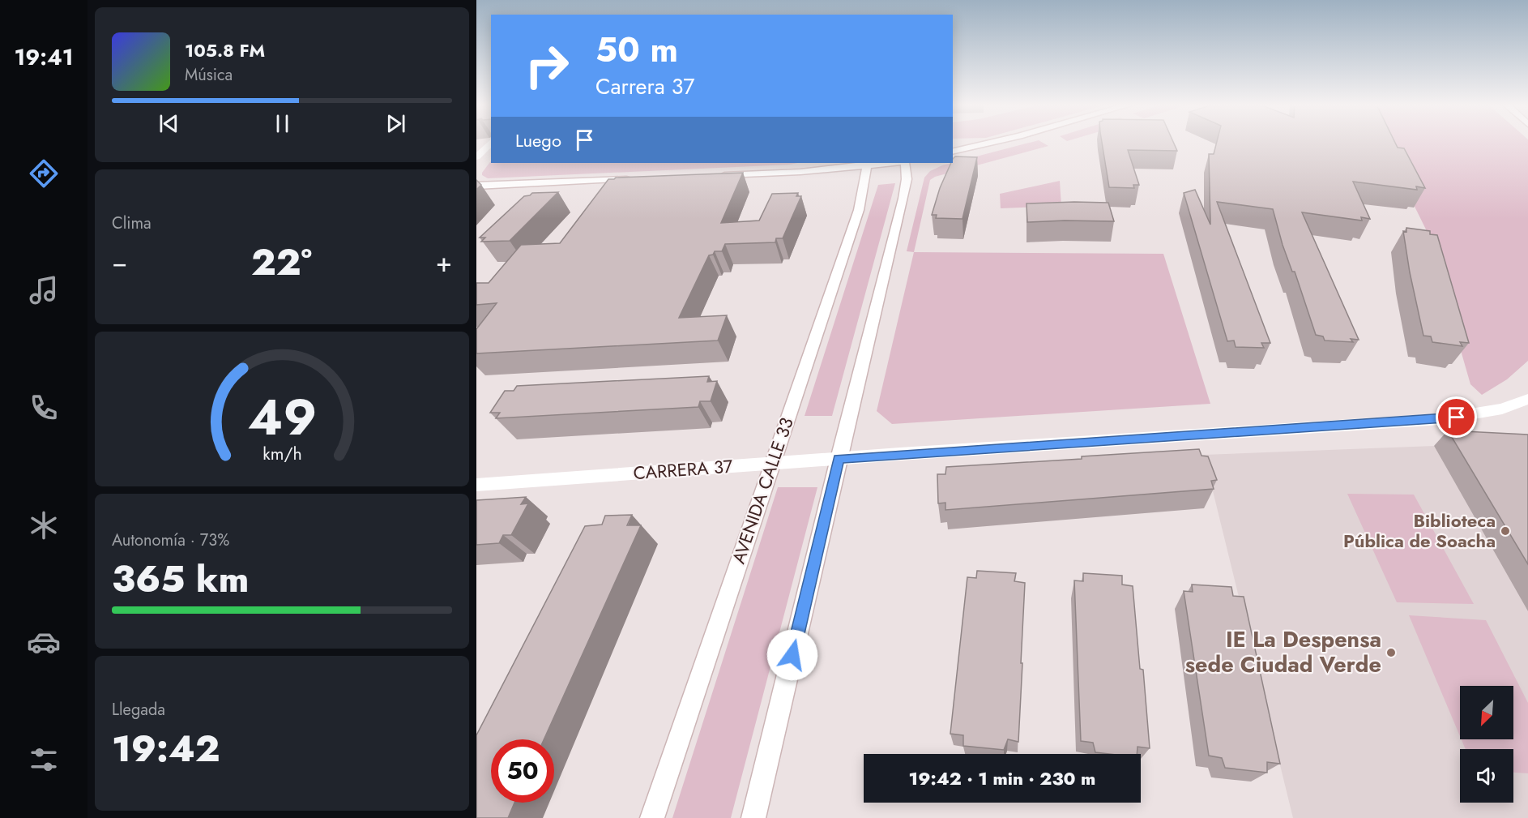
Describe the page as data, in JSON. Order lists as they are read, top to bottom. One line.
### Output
{"streets":{"main road":["CARRERA 37","AVENIDA CALLE 33"]},"crossings":[["CARRERA 37","AVENIDA CALLE 33"]],"places":["Biblioteca Pública de Soacha","IE La Despensa sede Ciudad Verde"],"north":"bottom left","page":{"tabs":"19:41","turn":["50 m","Carrera 37"],"song":["105.8 FM","Música"],"then":"Luego","tile":["Clima",["Autonomía · 73%","365 km"],["Llegada","19:42"]],"heat":["−","22°","+"],"limit":"50","trip":"19:42 · 1 min · 230 m","gauge":["49","km/h"]}}
